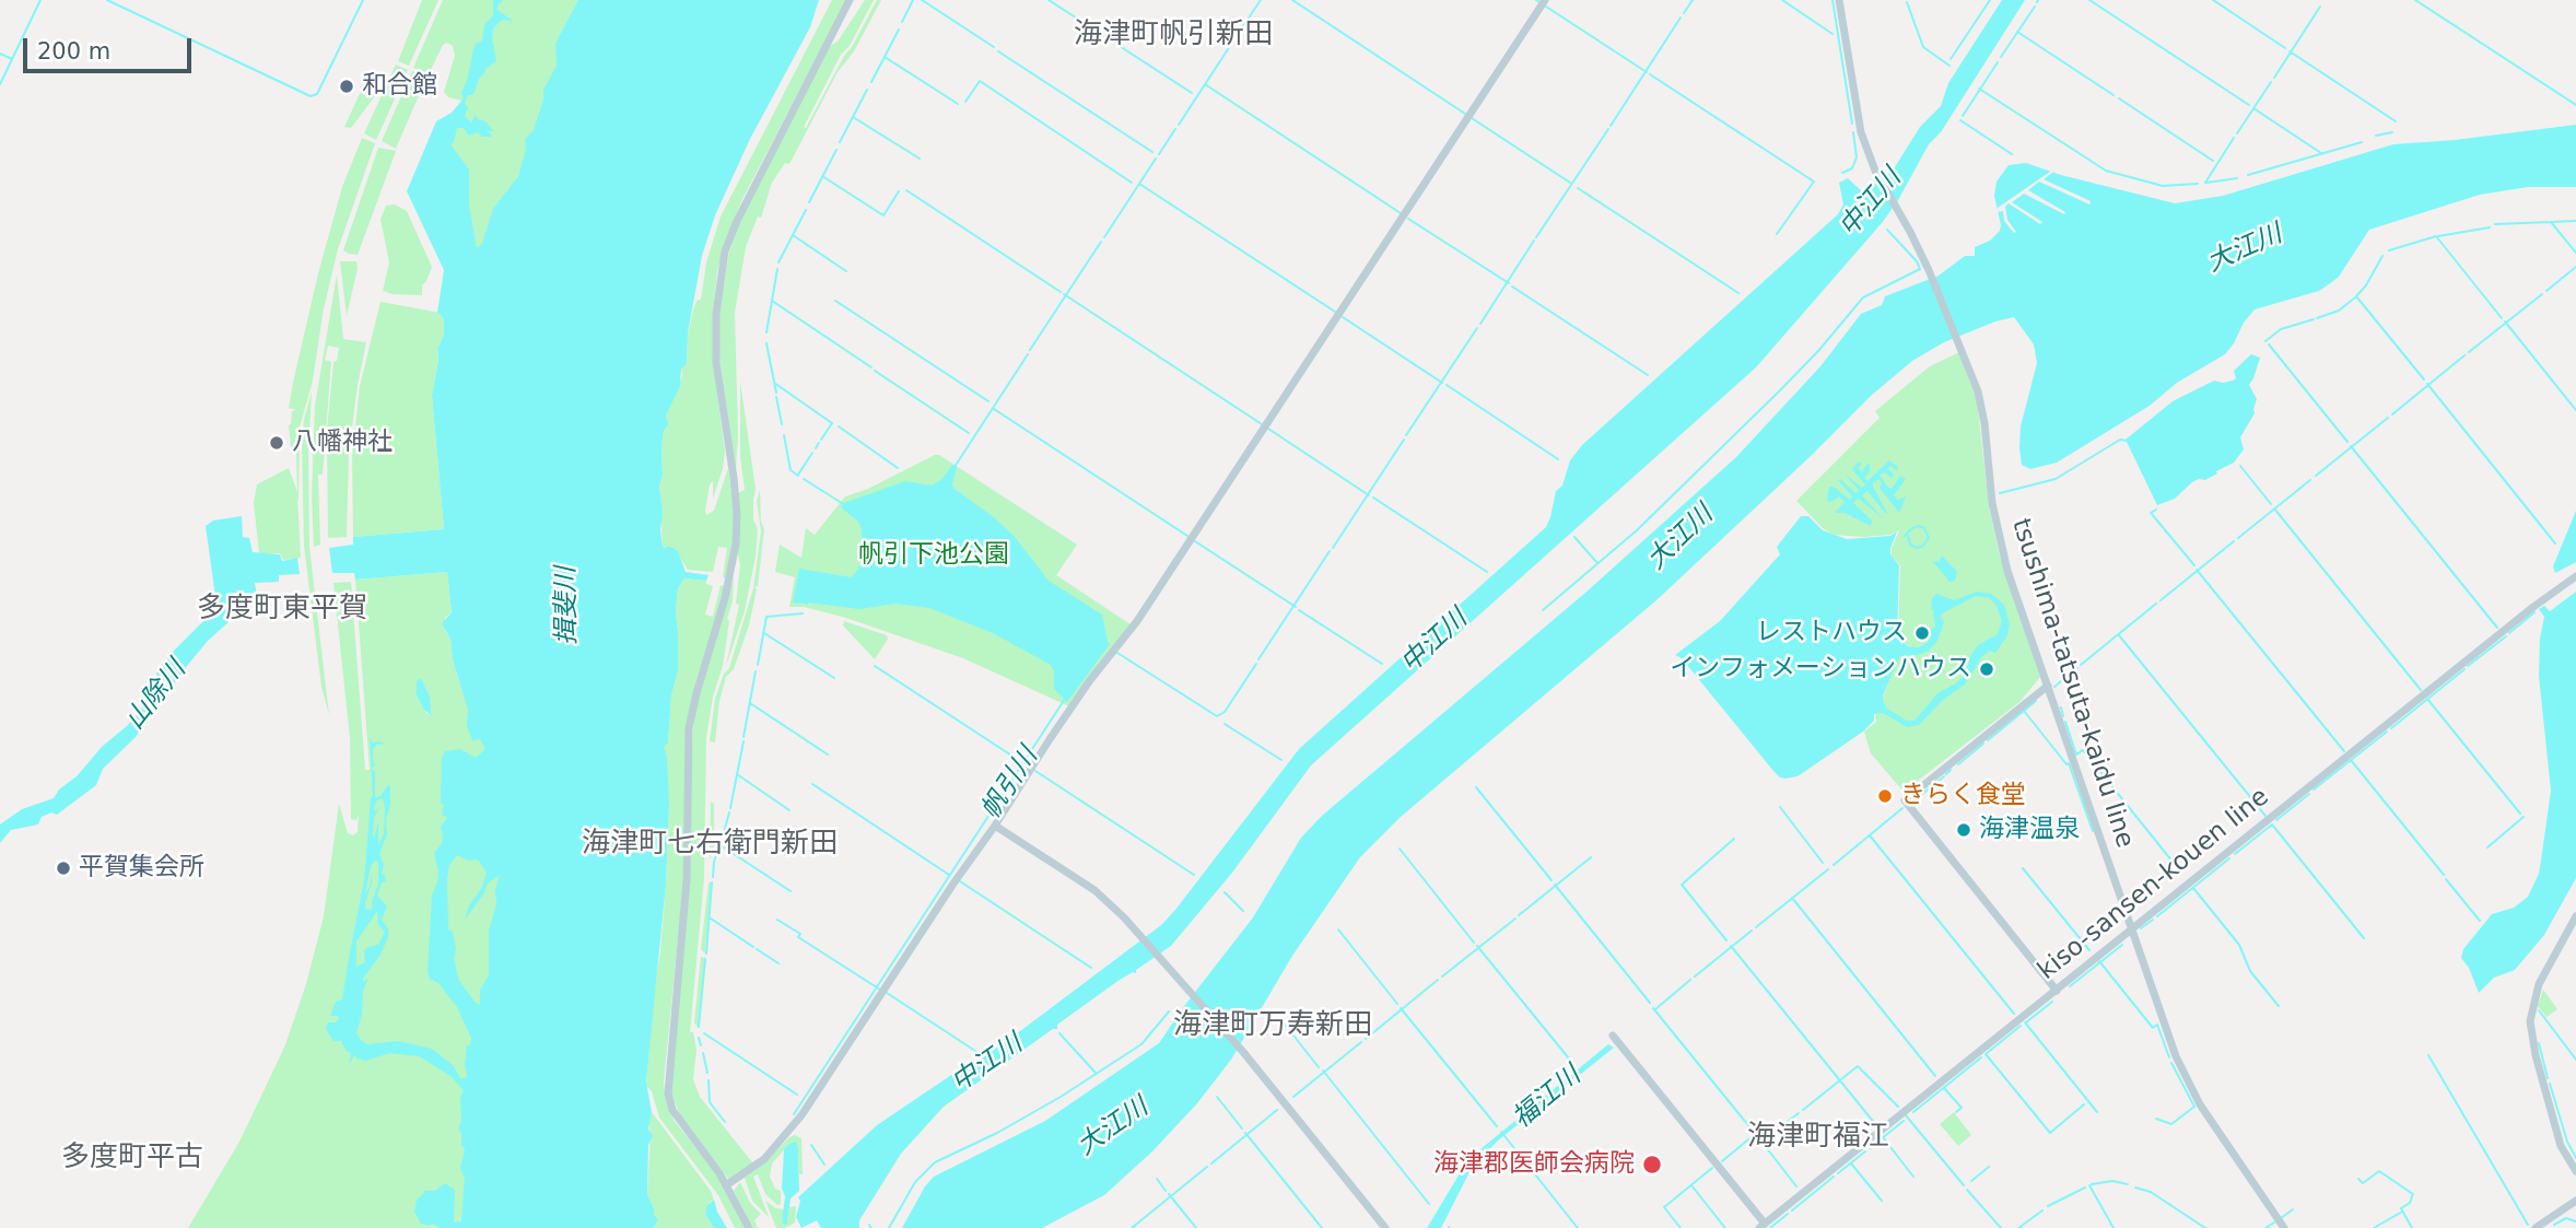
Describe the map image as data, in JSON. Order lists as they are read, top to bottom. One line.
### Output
{"streets":{"main road":["tsushima-tatsuta-kaidu line","kiso-sansen-kouen line"]},"crossings":[["tsushima-tatsuta-kaidu line","kiso-sansen-kouen line"]],"districts":["海津町帆引新田","多度町東平賀","海津町七右衛門新田","海津町万寿新田","海津町福江","多度町平古"],"water":["中江川","大江川","揖斐川","山除川","帆引川","福江川"],"parks":["帆引下池公園"],"places":["和合館","八幡神社","レストハウス","インフォメーションハウス","きらく食堂","海津温泉","平賀集会所","海津郡医師会病院"],"scale_bar":"200 m"}
